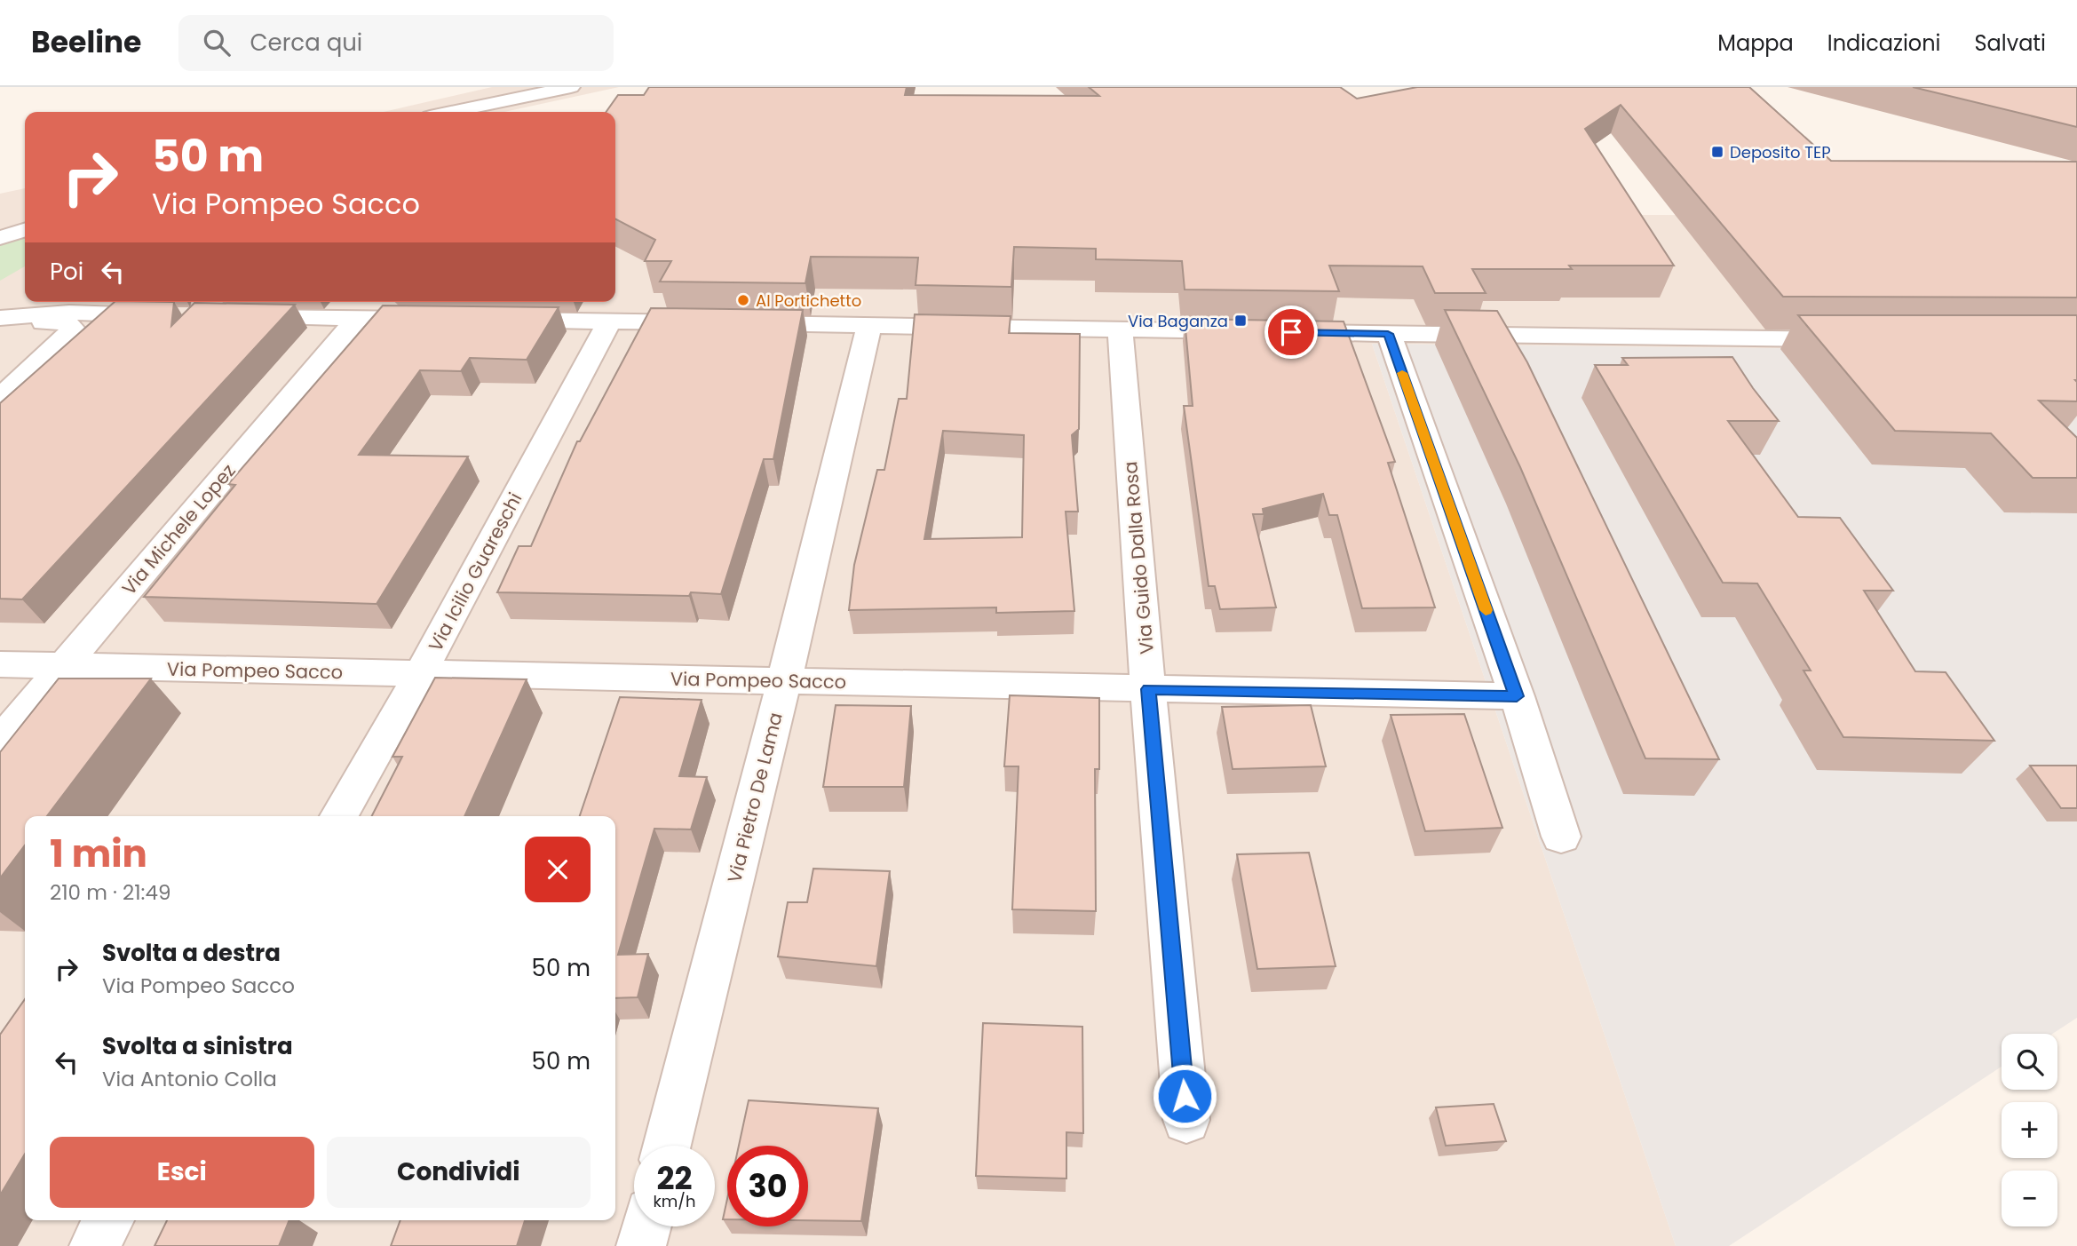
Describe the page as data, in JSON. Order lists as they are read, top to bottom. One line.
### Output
{"streets":{"street":["Via Michele Lopez","Via Guido Dalla Rosa","Via Icilio Guareschi","Via Pompeo Sacco","Via Pietro De Lama"]},"crossings":[["Via Michele Lopez","Via Pompeo Sacco"],["Via Guido Dalla Rosa","Via Pompeo Sacco"],["Via Icilio Guareschi","Via Pompeo Sacco"],["Via Pompeo Sacco","Via Pietro De Lama"]],"places":{"transit":["Deposito TEP","Via Baganza"],"other":["Al Portichetto"]},"page":{"header":"Beeline","search":"Cerca qui","nav":["Mappa","Indicazioni","Salvati"],"turn":["50 m","Via Pompeo Sacco"],"then":"Poi","heading":["1 min","210 m · 21:49"],"list":[{"name":"Svolta a destra","note":"Via Pompeo Sacco","value":"50 m"},{"name":"Svolta a sinistra","note":"Via Antonio Colla","value":"50 m"}],"map_buttons":["+","−"],"buttons":["Esci","Condividi"],"speed":"22 km/h","limit":"30"}}
